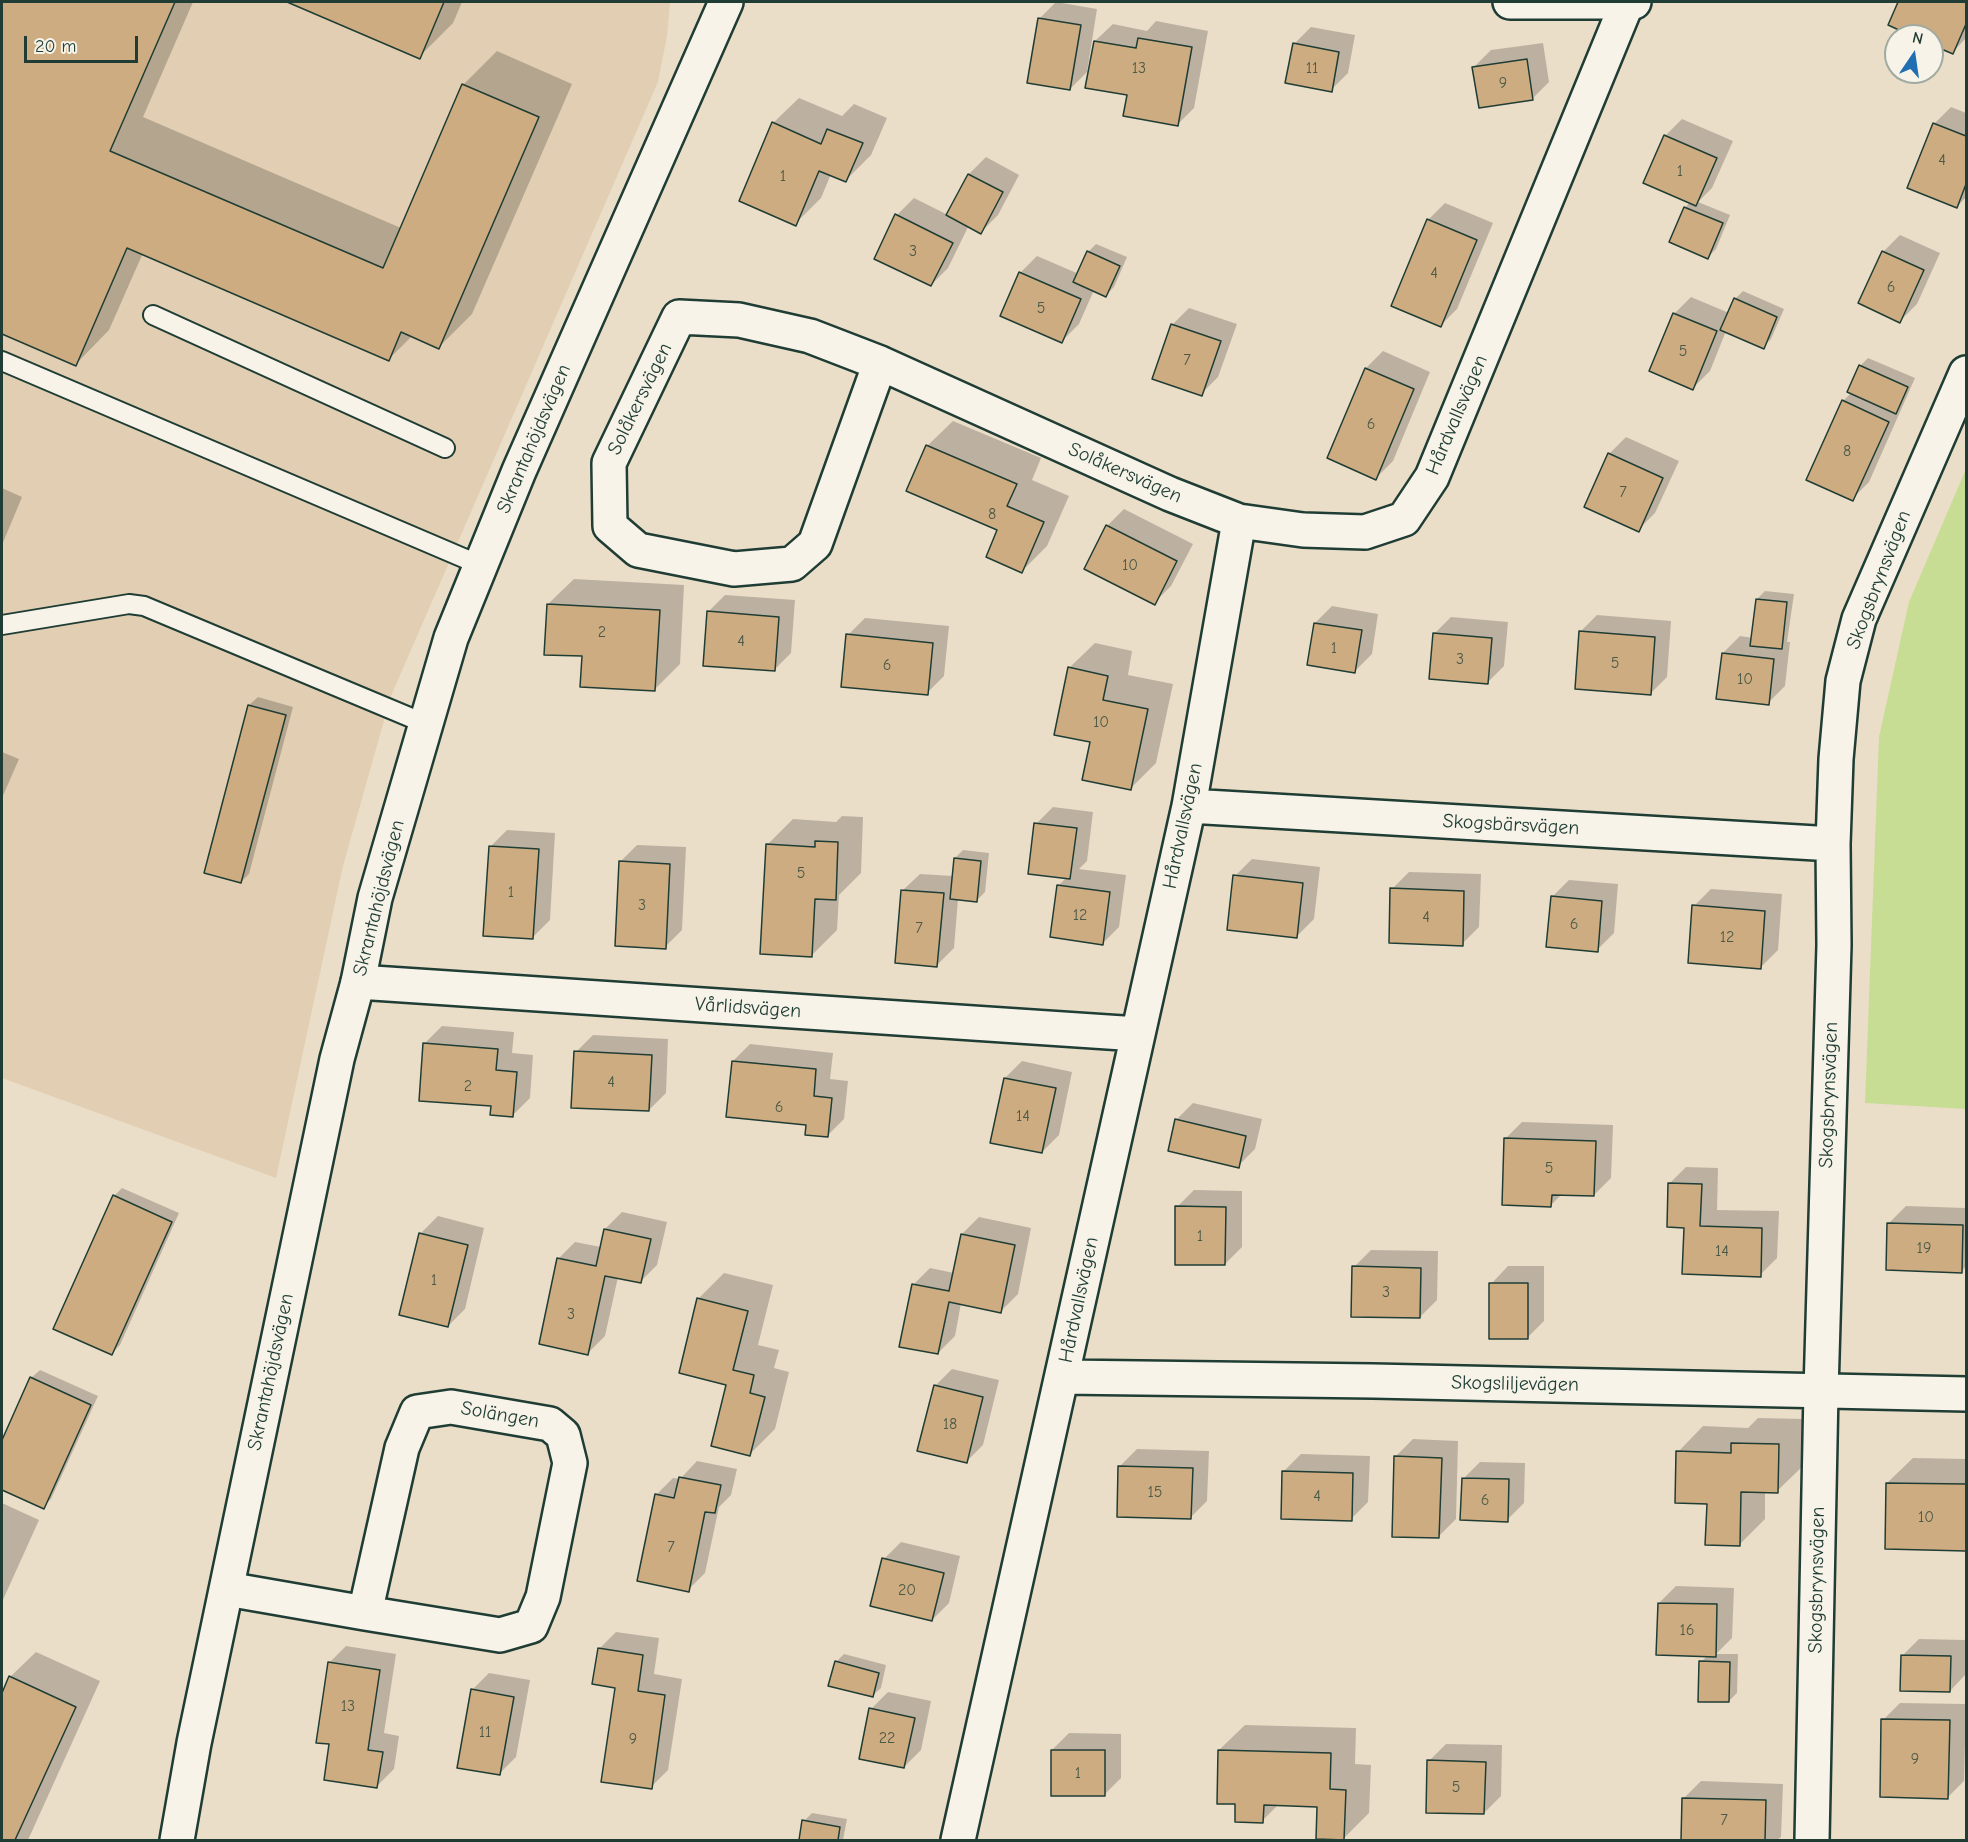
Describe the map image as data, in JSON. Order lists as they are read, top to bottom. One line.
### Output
{"streets":{"street":["Solåkersvägen","Hårdvallsvägen","Skrantahöjdsvägen","Skogsbrynsvägen","Skogsbärsvägen","Vårlidsvägen","Skogsliljevägen","Solängen"]},"crossings":[["Solåkersvägen","Hårdvallsvägen"],["Hårdvallsvägen","Skogsbärsvägen"],["Hårdvallsvägen","Vårlidsvägen"],["Hårdvallsvägen","Skogsliljevägen"],["Skrantahöjdsvägen","Vårlidsvägen"],["Skrantahöjdsvägen","Solängen"],["Skogsbrynsvägen","Skogsbärsvägen"],["Skogsbrynsvägen","Skogsliljevägen"]],"house_numbers":["13","11","9","4","1","1","3","4","6","5","5","7","6","8","7","8","10","2","4","1","3","5","6","10","10","5","1","3","12","4","6","7","12","4","2","6","14","5","1","19","14","1","3","3","18","15","4","6","10","7","20","16","13","11","22","9","9","1","5","7"],"scale_bar":"20 m","north":"top"}
